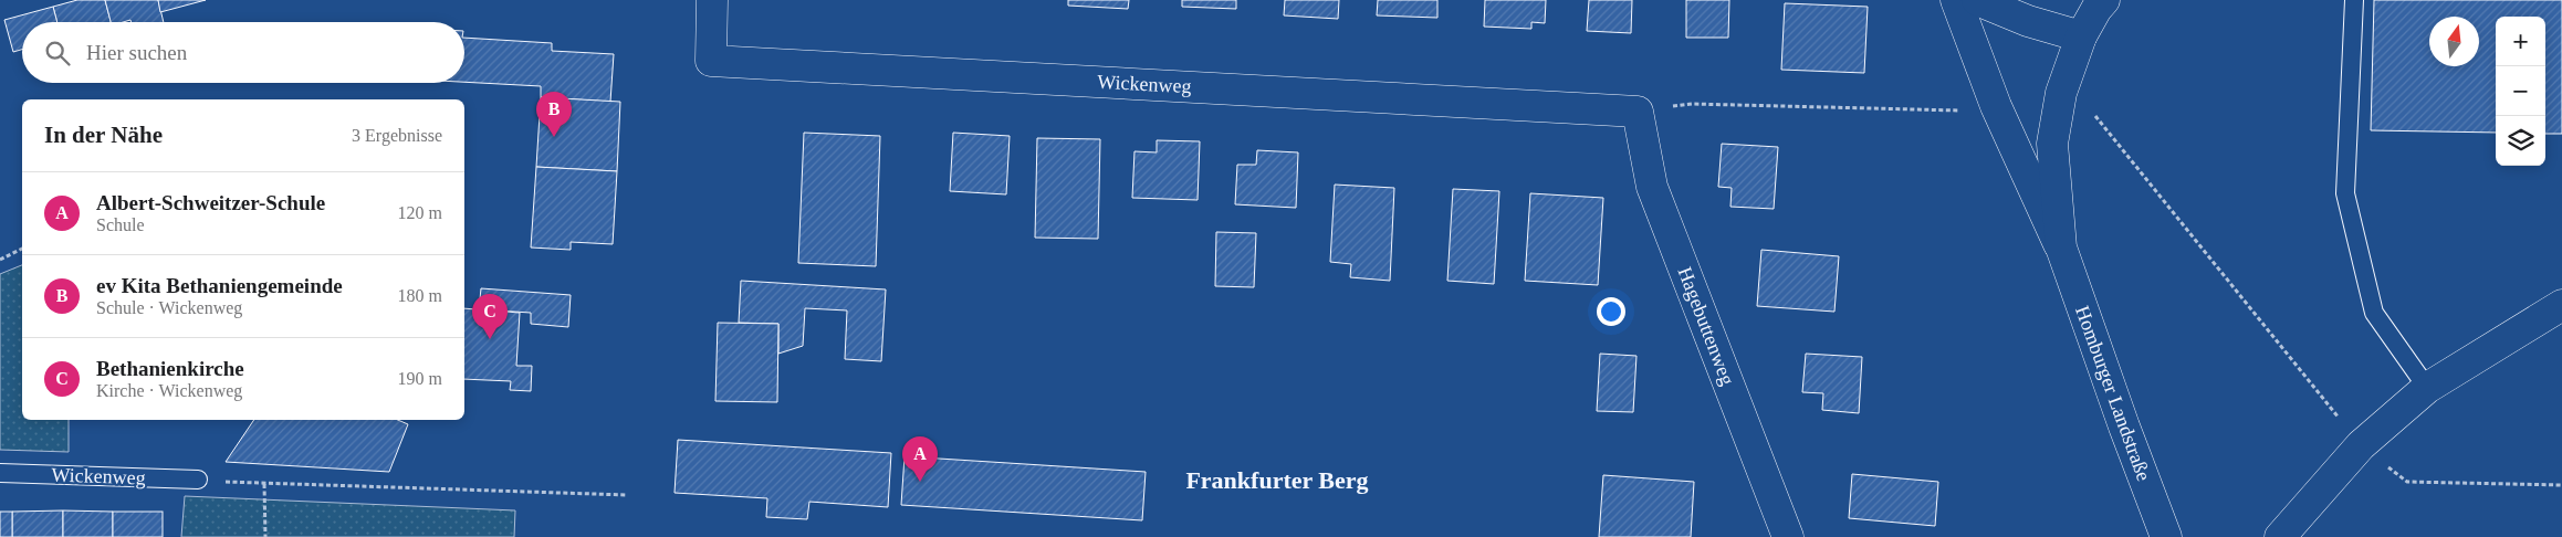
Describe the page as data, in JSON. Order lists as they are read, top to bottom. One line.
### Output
{"streets":{"street":["Wickenweg","Hagebuttenweg","Homburger Landstraße"]},"crossings":[["Wickenweg","Hagebuttenweg"]],"districts":["Frankfurter Berg"],"north":"top","page":{"map_buttons":["+","−"],"search":"Hier suchen","pins":["B","C","A"],"heading":["In der Nähe","3 Ergebnisse"],"list":[{"mark":"A","name":"Albert-Schweitzer-Schule","note":"Schule","value":"120 m"},{"mark":"B","name":"ev Kita Bethaniengemeinde","note":"Schule · Wickenweg","value":"180 m"},{"mark":"C","name":"Bethanienkirche","note":"Kirche · Wickenweg","value":"190 m"}]}}
